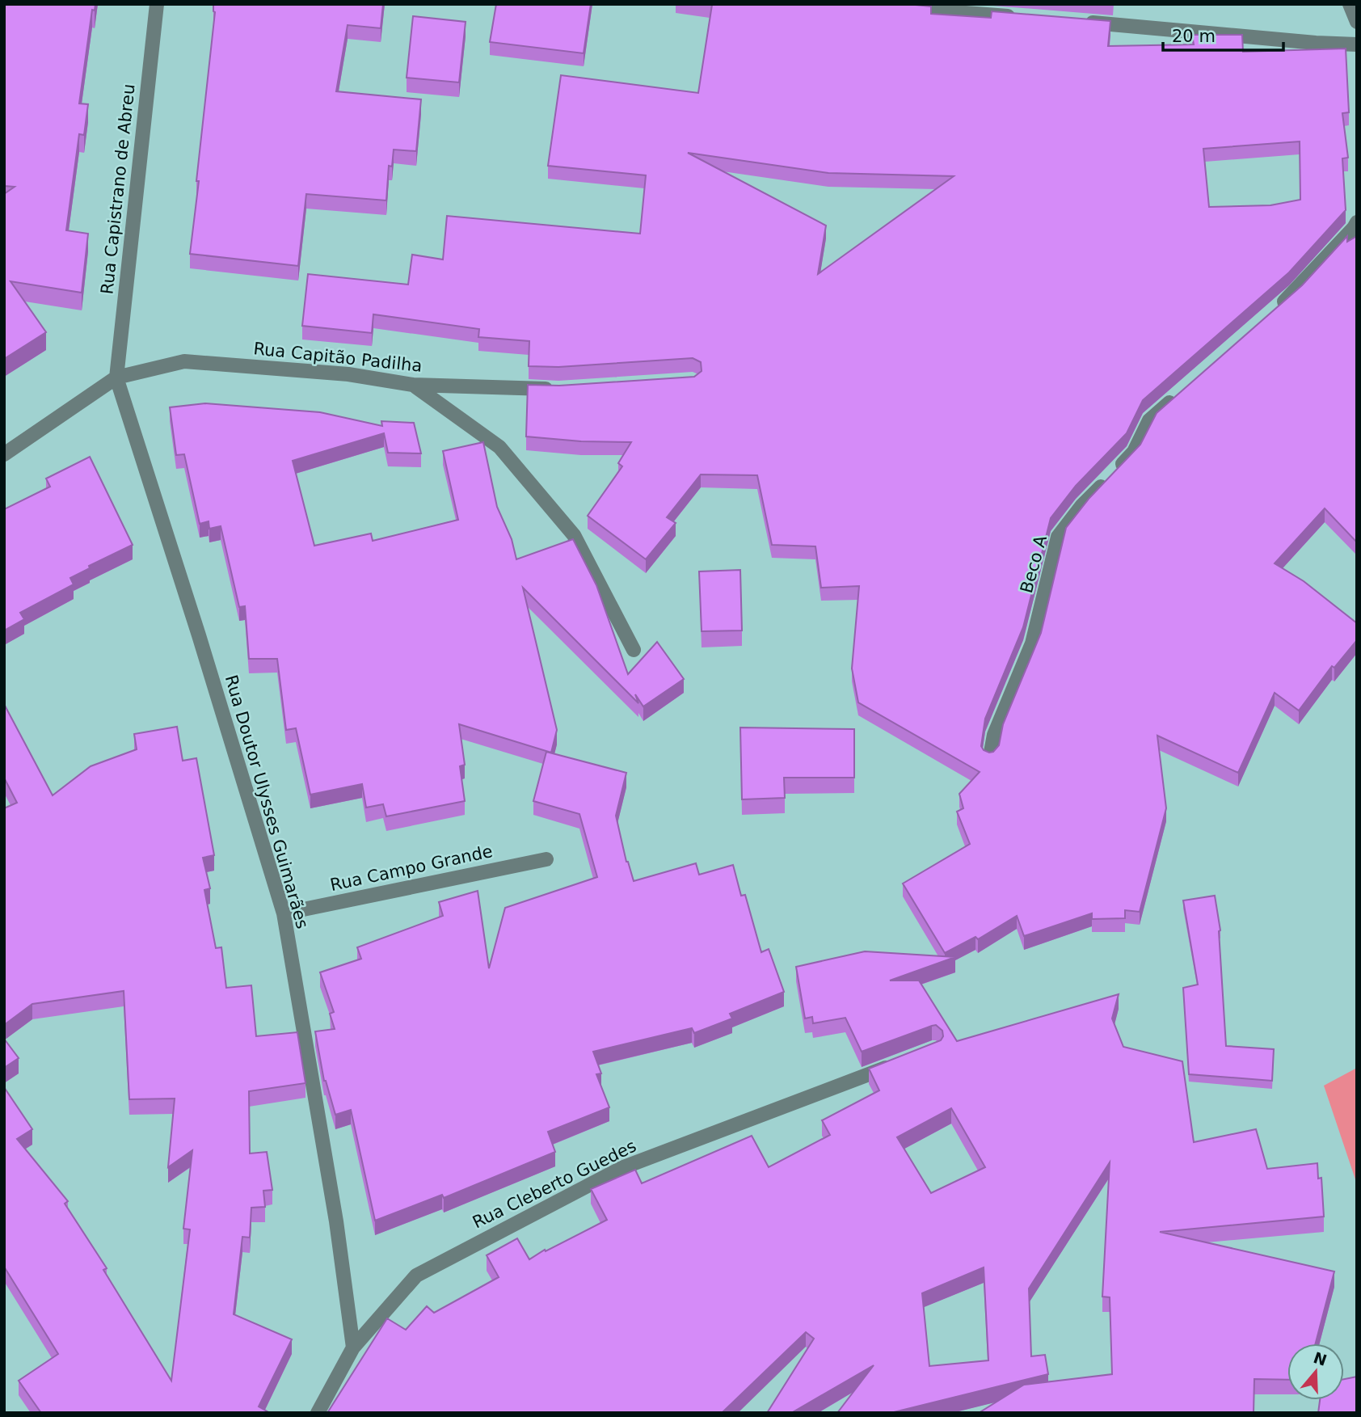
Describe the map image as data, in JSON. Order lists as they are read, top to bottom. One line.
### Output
{"streets":{"street":["Rua Capistrano de Abreu","Rua Capitão Padilha","Beco A","Rua Doutor Ulysses Guimarães","Rua Campo Grande","Rua Cleberto Guedes"]},"crossings":[["Rua Capistrano de Abreu","Rua Capitão Padilha"],["Rua Capistrano de Abreu","Rua Doutor Ulysses Guimarães"],["Rua Capitão Padilha","Rua Doutor Ulysses Guimarães"],["Rua Doutor Ulysses Guimarães","Rua Campo Grande"],["Rua Doutor Ulysses Guimarães","Rua Cleberto Guedes"]],"scale_bar":"20 m","north":"top"}
